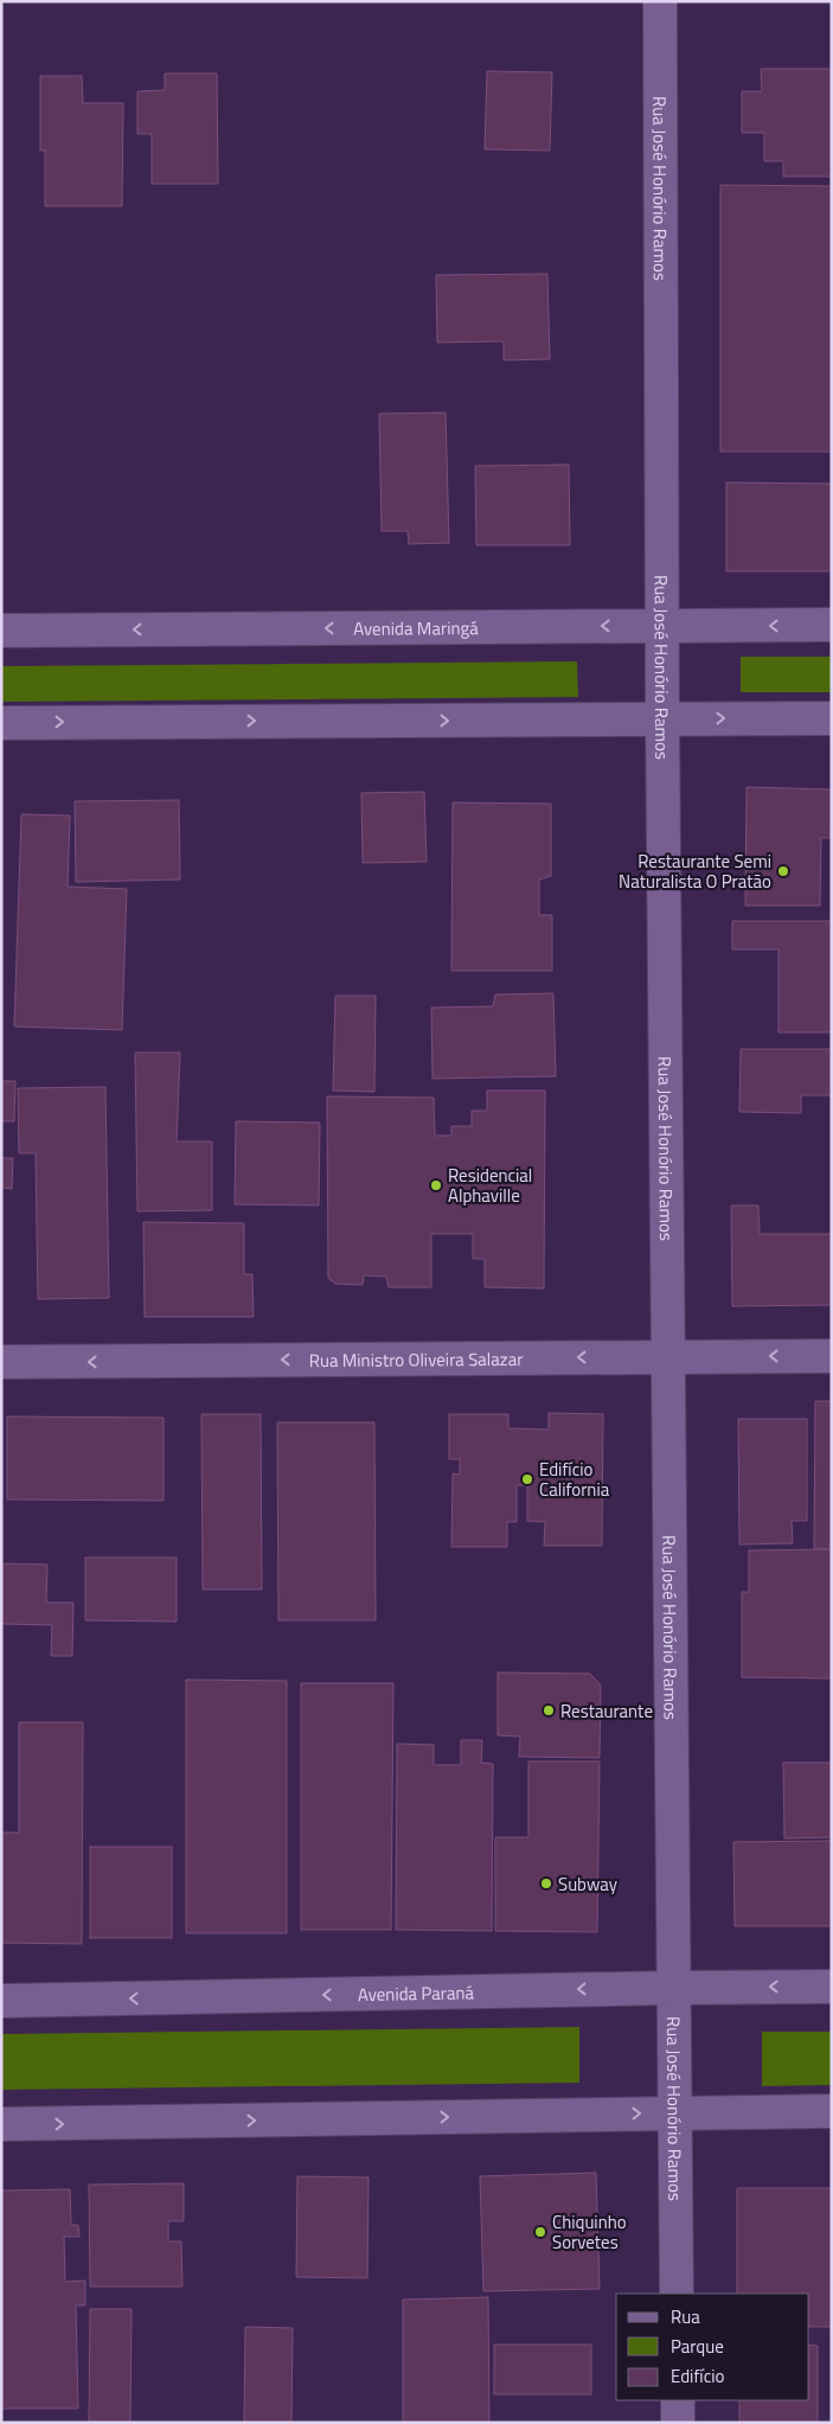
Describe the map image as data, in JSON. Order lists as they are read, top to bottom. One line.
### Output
{"streets":{"street":["Rua José Honório Ramos","Avenida Maringá","Rua Ministro Oliveira Salazar","Avenida Paraná"]},"crossings":[["Rua José Honório Ramos","Avenida Maringá"],["Rua José Honório Ramos","Rua Ministro Oliveira Salazar"],["Rua José Honório Ramos","Avenida Paraná"]],"one_way":["Rua Ministro Oliveira Salazar"],"places":["Restaurante Semi Naturalista O Pratão","Residencial Alphaville","Edifício California","Restaurante","Subway","Chiquinho Sorvetes"],"legend":["Rua","Parque","Edifício"]}
